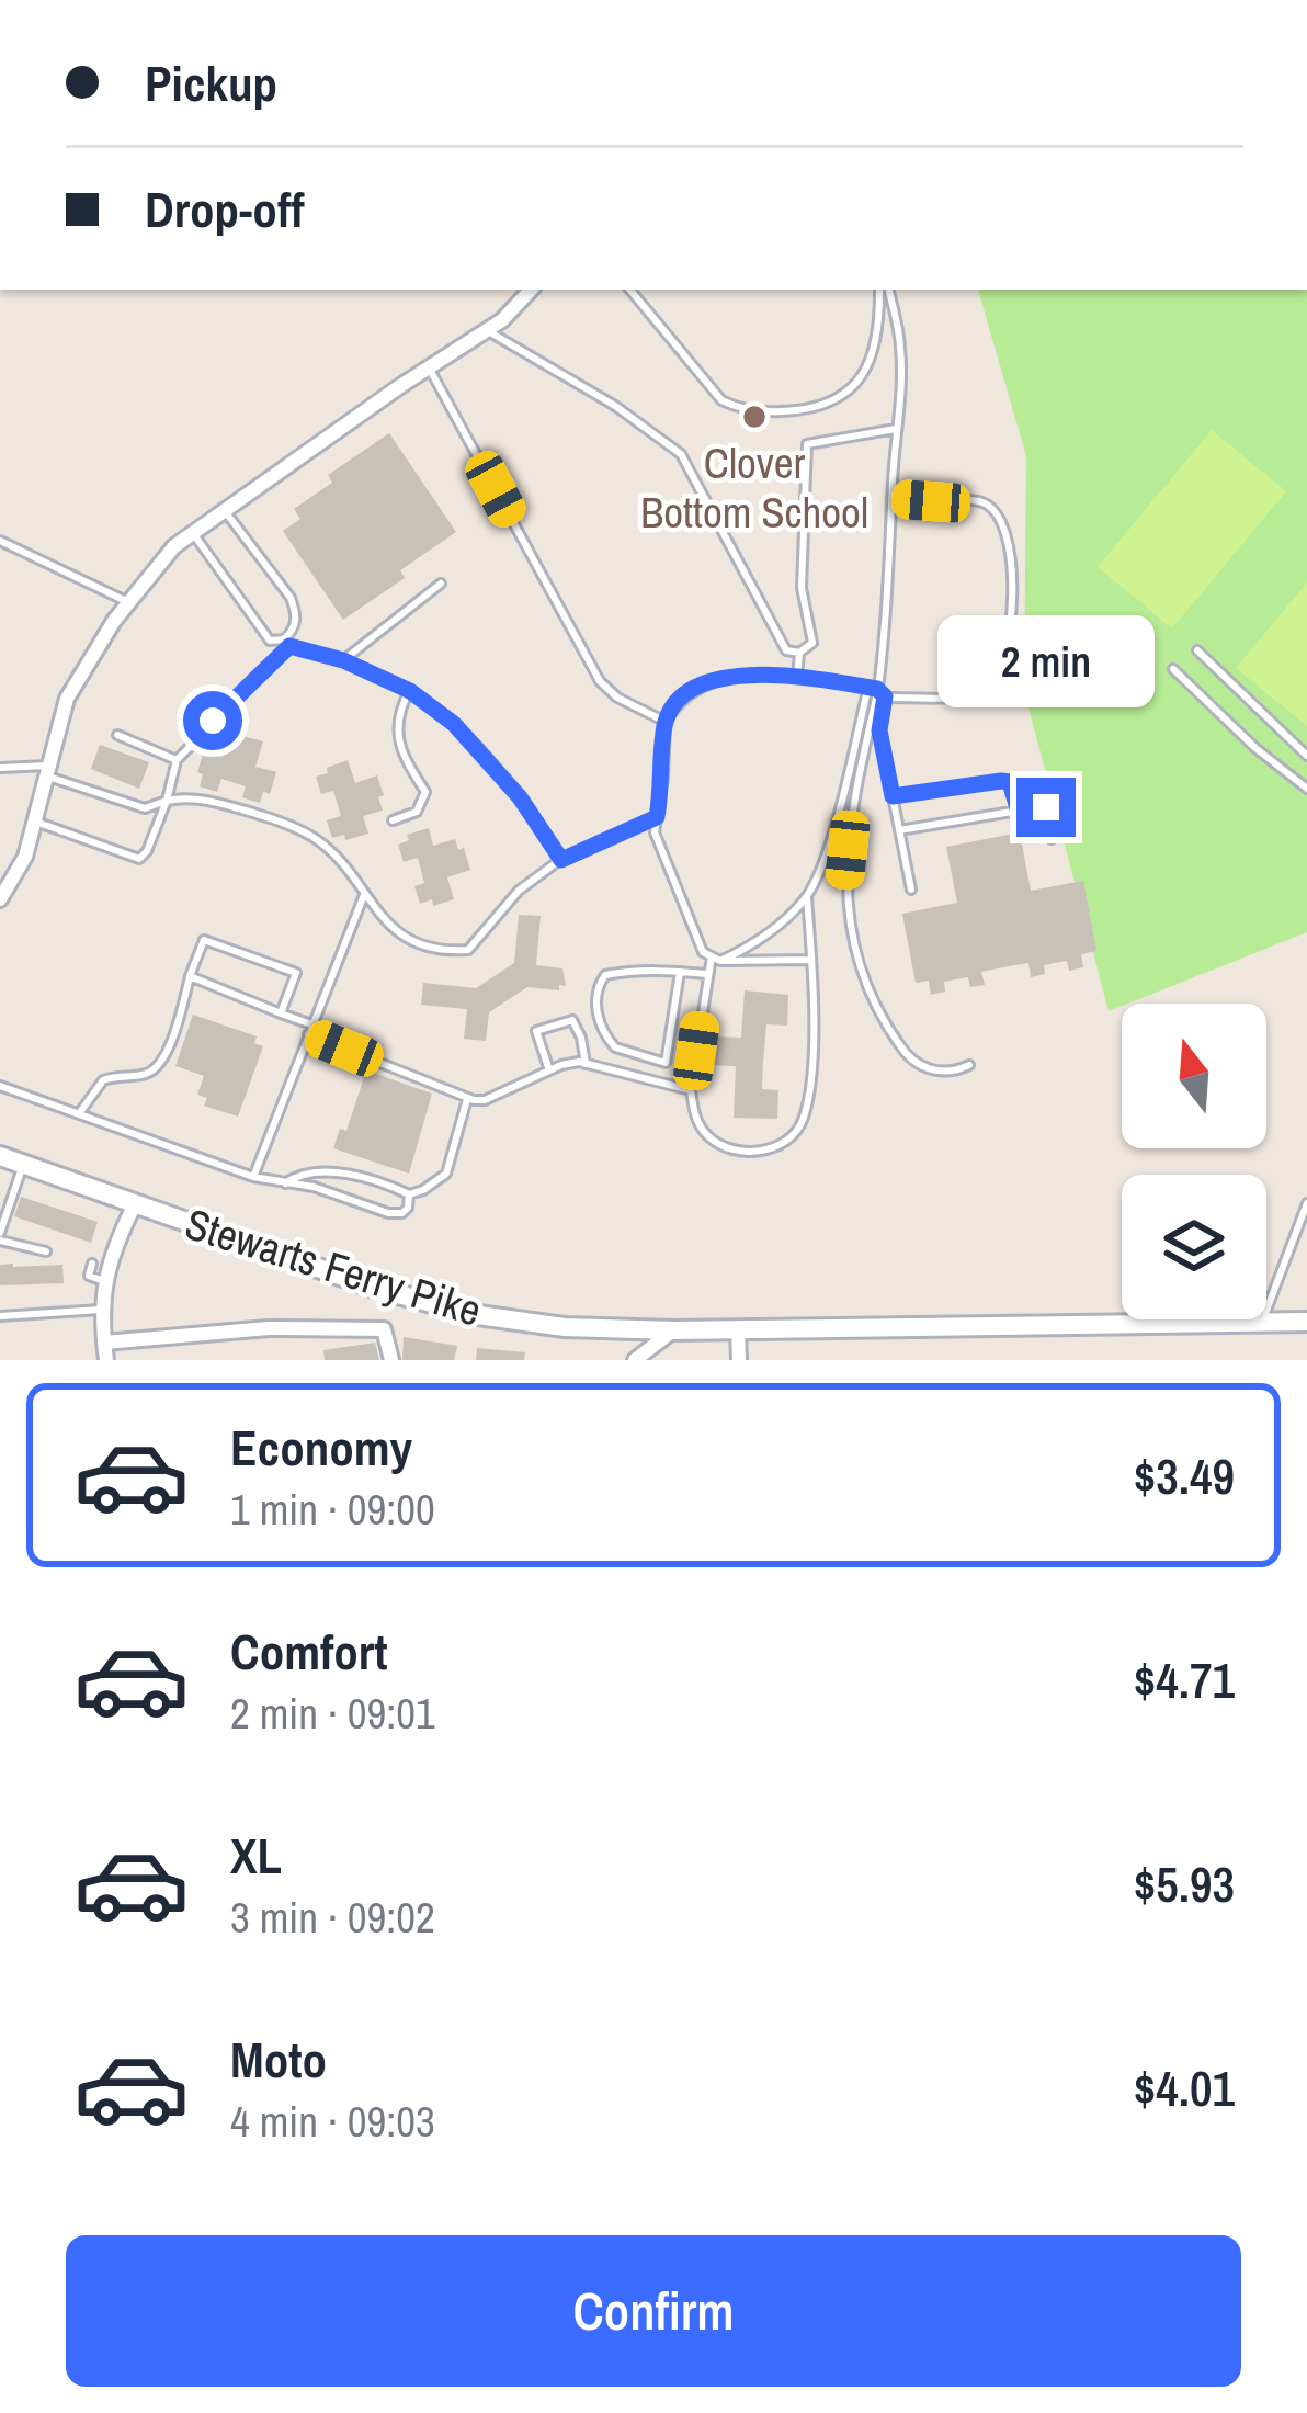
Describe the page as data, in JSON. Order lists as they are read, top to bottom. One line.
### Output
{"streets":{"main road":["Stewarts Ferry Pike"]},"places":["Clover Bottom School"],"north":"top","page":{"banner":["Pickup","Drop-off"],"bubble":"2 min","list":[{"name":"Economy","note":"1 min · 09:00","value":"$3.49"},{"name":"Comfort","note":"2 min · 09:01","value":"$4.71"},{"name":"XL","note":"3 min · 09:02","value":"$5.93"},{"name":"Moto","note":"4 min · 09:03","value":"$4.01"}],"buttons":"Confirm"}}
